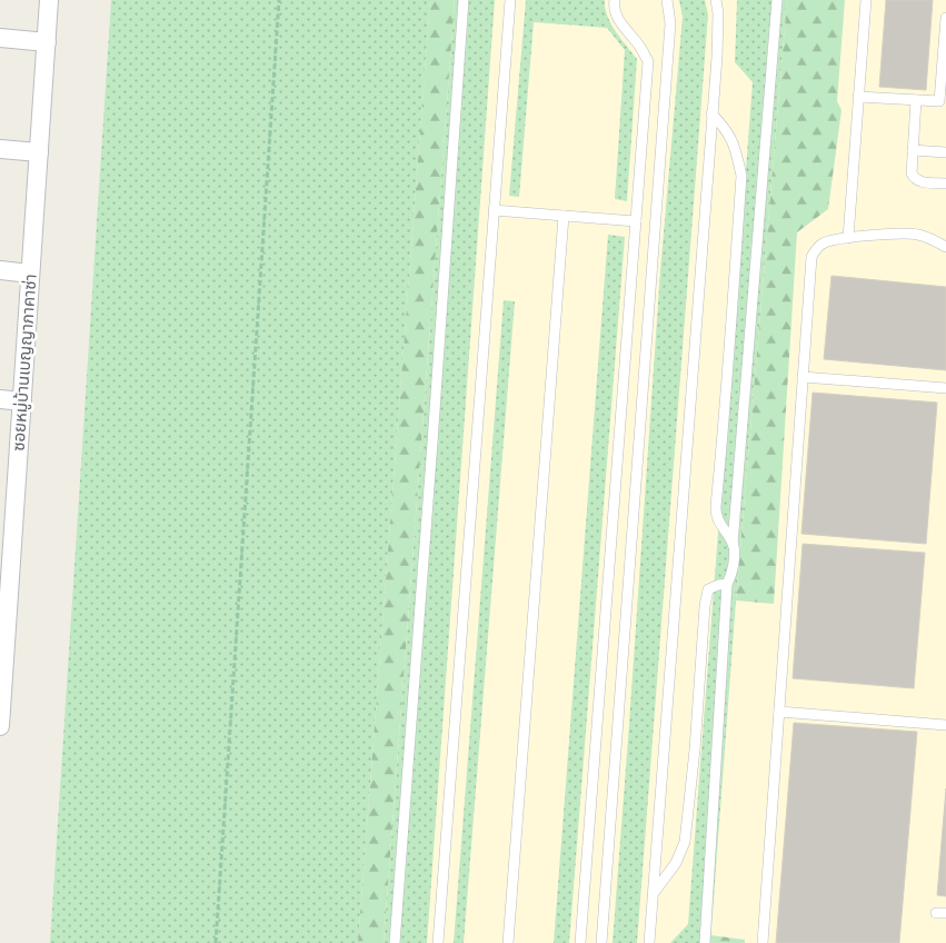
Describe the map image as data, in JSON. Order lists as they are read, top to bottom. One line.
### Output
{"streets":{"street":["ซอยหมู่บ้านเบญญาภาคาซ่า"]}}
